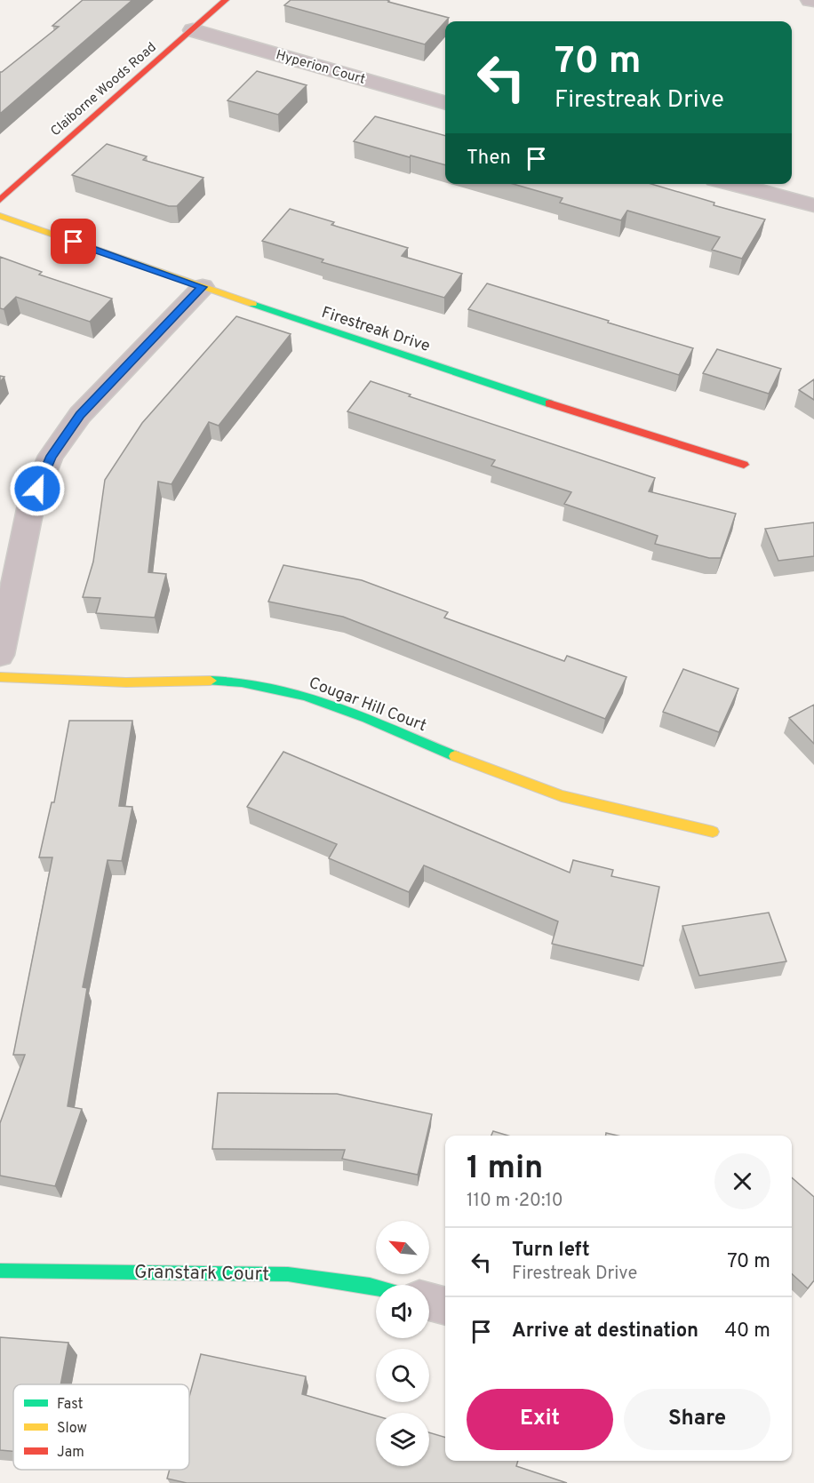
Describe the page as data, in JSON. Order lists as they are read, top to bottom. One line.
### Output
{"streets":{"street":["Hyperion Court","Claiborne Woods Road","Firestreak Drive","Cougar Hill Court","Granstark Court"]},"crossings":[["Hyperion Court","Claiborne Woods Road"]],"legend":["Fast","Slow","Jam"],"north":"top left","page":{"turn":["70 m","Firestreak Drive"],"then":"Then","heading":["1 min","110 m · 20:10"],"list":[{"name":"Turn left","note":"Firestreak Drive","value":"70 m"},{"name":"Arrive at destination","value":"40 m"}],"buttons":["Exit","Share"]}}
